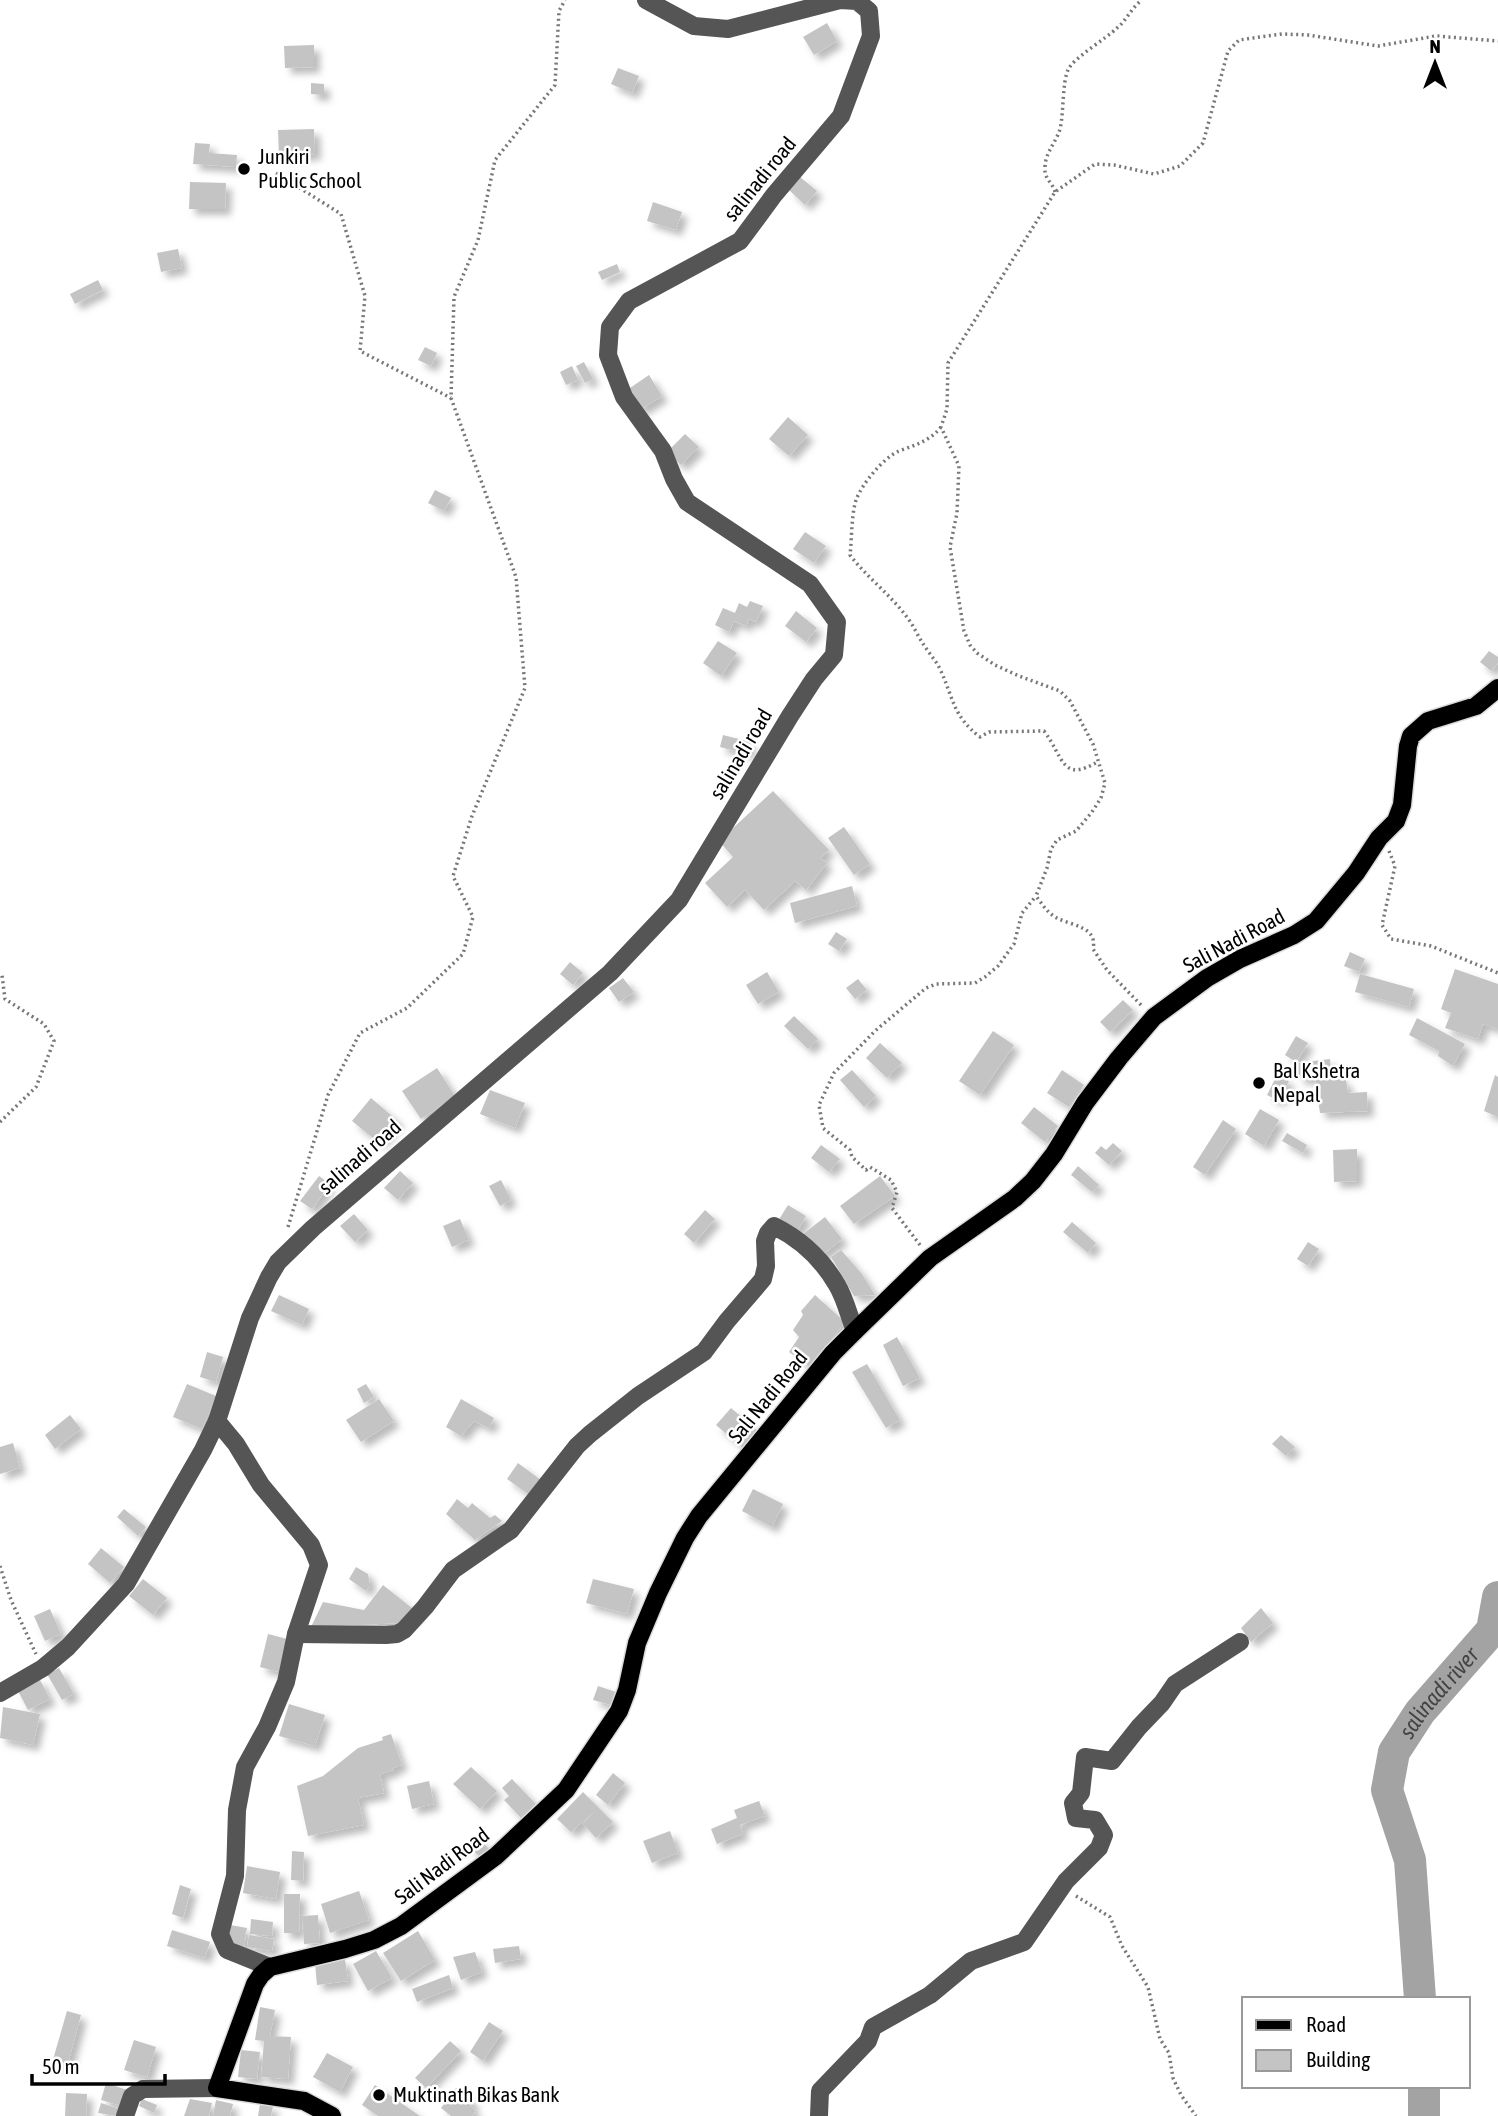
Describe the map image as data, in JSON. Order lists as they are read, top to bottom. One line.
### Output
{"streets":{"main road":["Sali Nadi Road"],"street":["salinadi road"]},"water":["salinadi river"],"places":["Junkiri Public School","Bal Kshetra Nepal","Muktinath Bikas Bank"],"legend":["Road","Building"],"scale_bar":"50 m","north":"top"}
